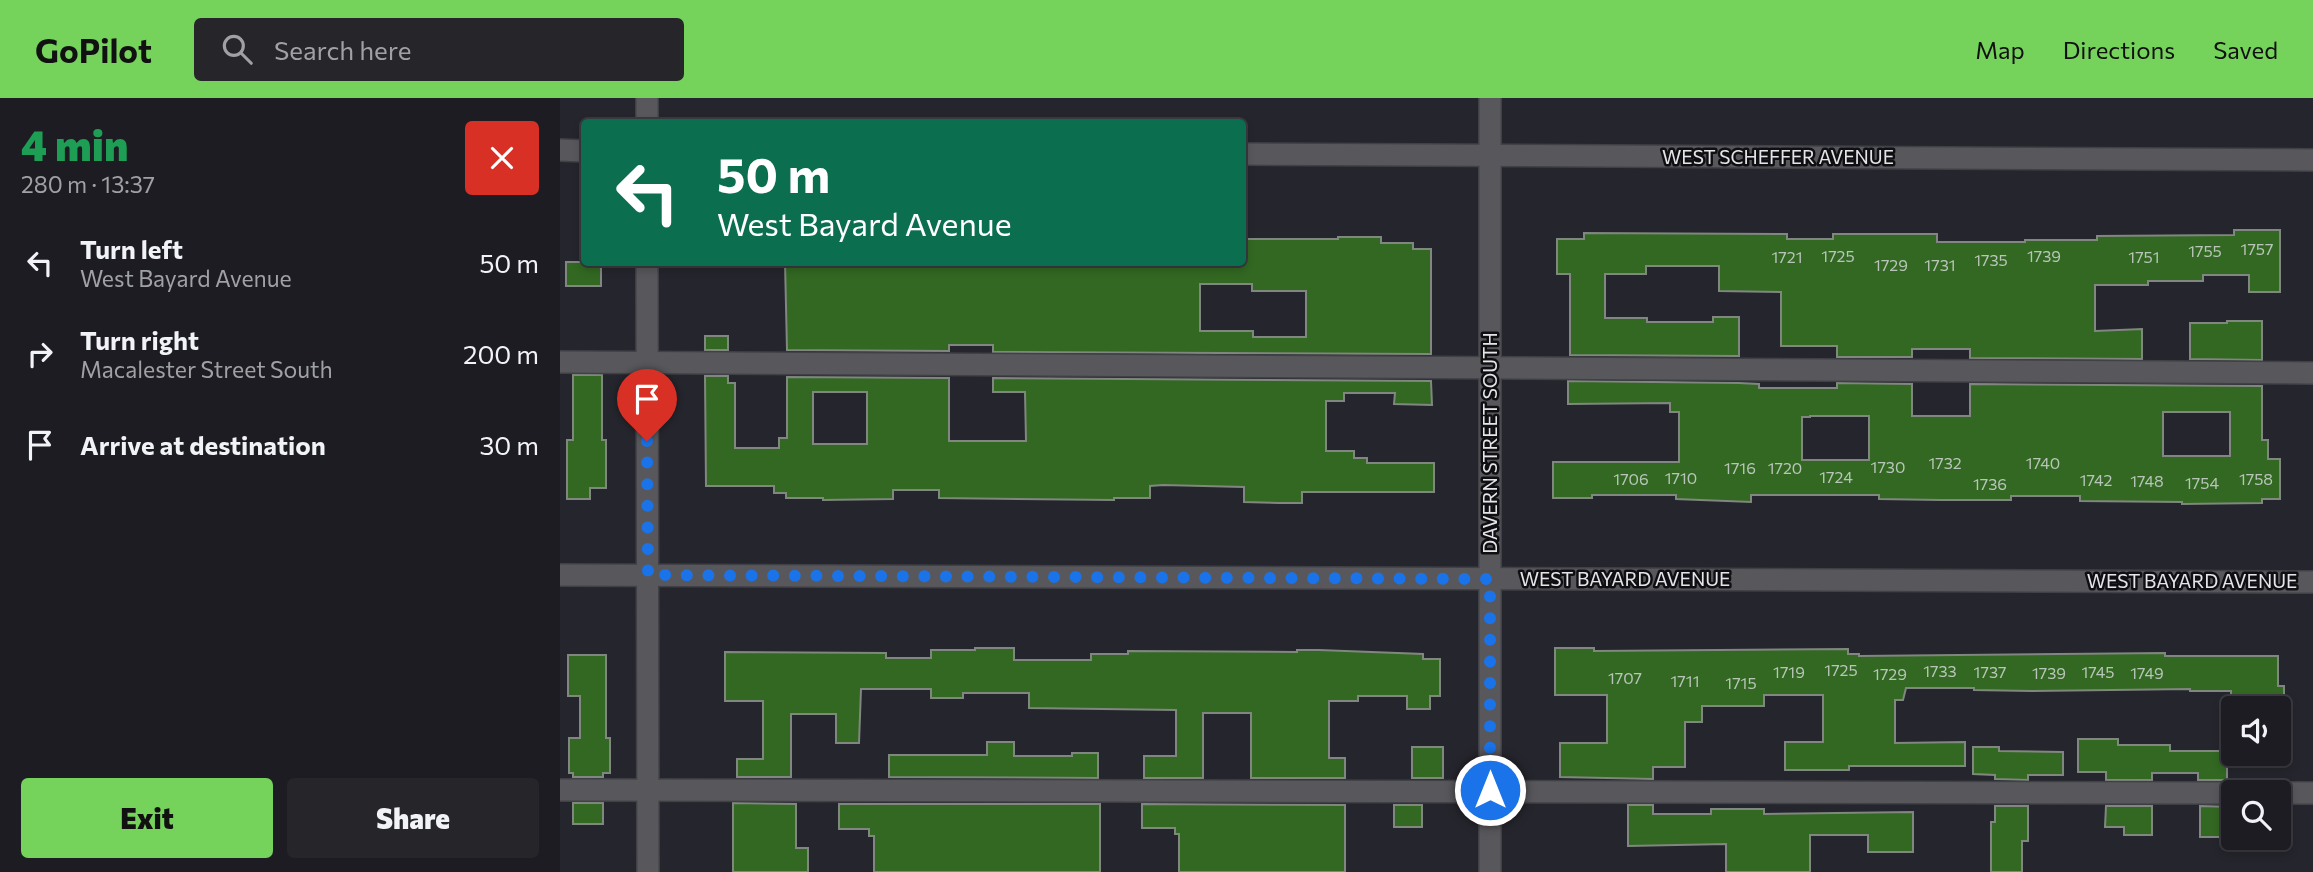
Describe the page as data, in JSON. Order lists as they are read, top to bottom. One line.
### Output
{"streets":{"street":["WEST SCHEFFER AVENUE","DAVERN STREET SOUTH","WEST BAYARD AVENUE"]},"crossings":[["WEST SCHEFFER AVENUE","DAVERN STREET SOUTH"],["DAVERN STREET SOUTH","WEST BAYARD AVENUE"]],"house_numbers":["1757","1755","1725","1739","1721","1751","1735","1729","1731","1732","1740","1730","1716","1720","1724","1710","1706","1758","1742","1748","1754","1736","1725","1733","1719","1737","1745","1739","1749","1729","1707","1711","1715"],"page":{"header":"GoPilot","search":"Search here","nav":["Map","Directions","Saved"],"heading":["4 min","280 m · 13:37"],"turn":["50 m","West Bayard Avenue"],"list":[{"name":"Turn left","note":"West Bayard Avenue","value":"50 m"},{"name":"Turn right","note":"Macalester Street South","value":"200 m"},{"name":"Arrive at destination","value":"30 m"}],"buttons":["Exit","Share"]}}
